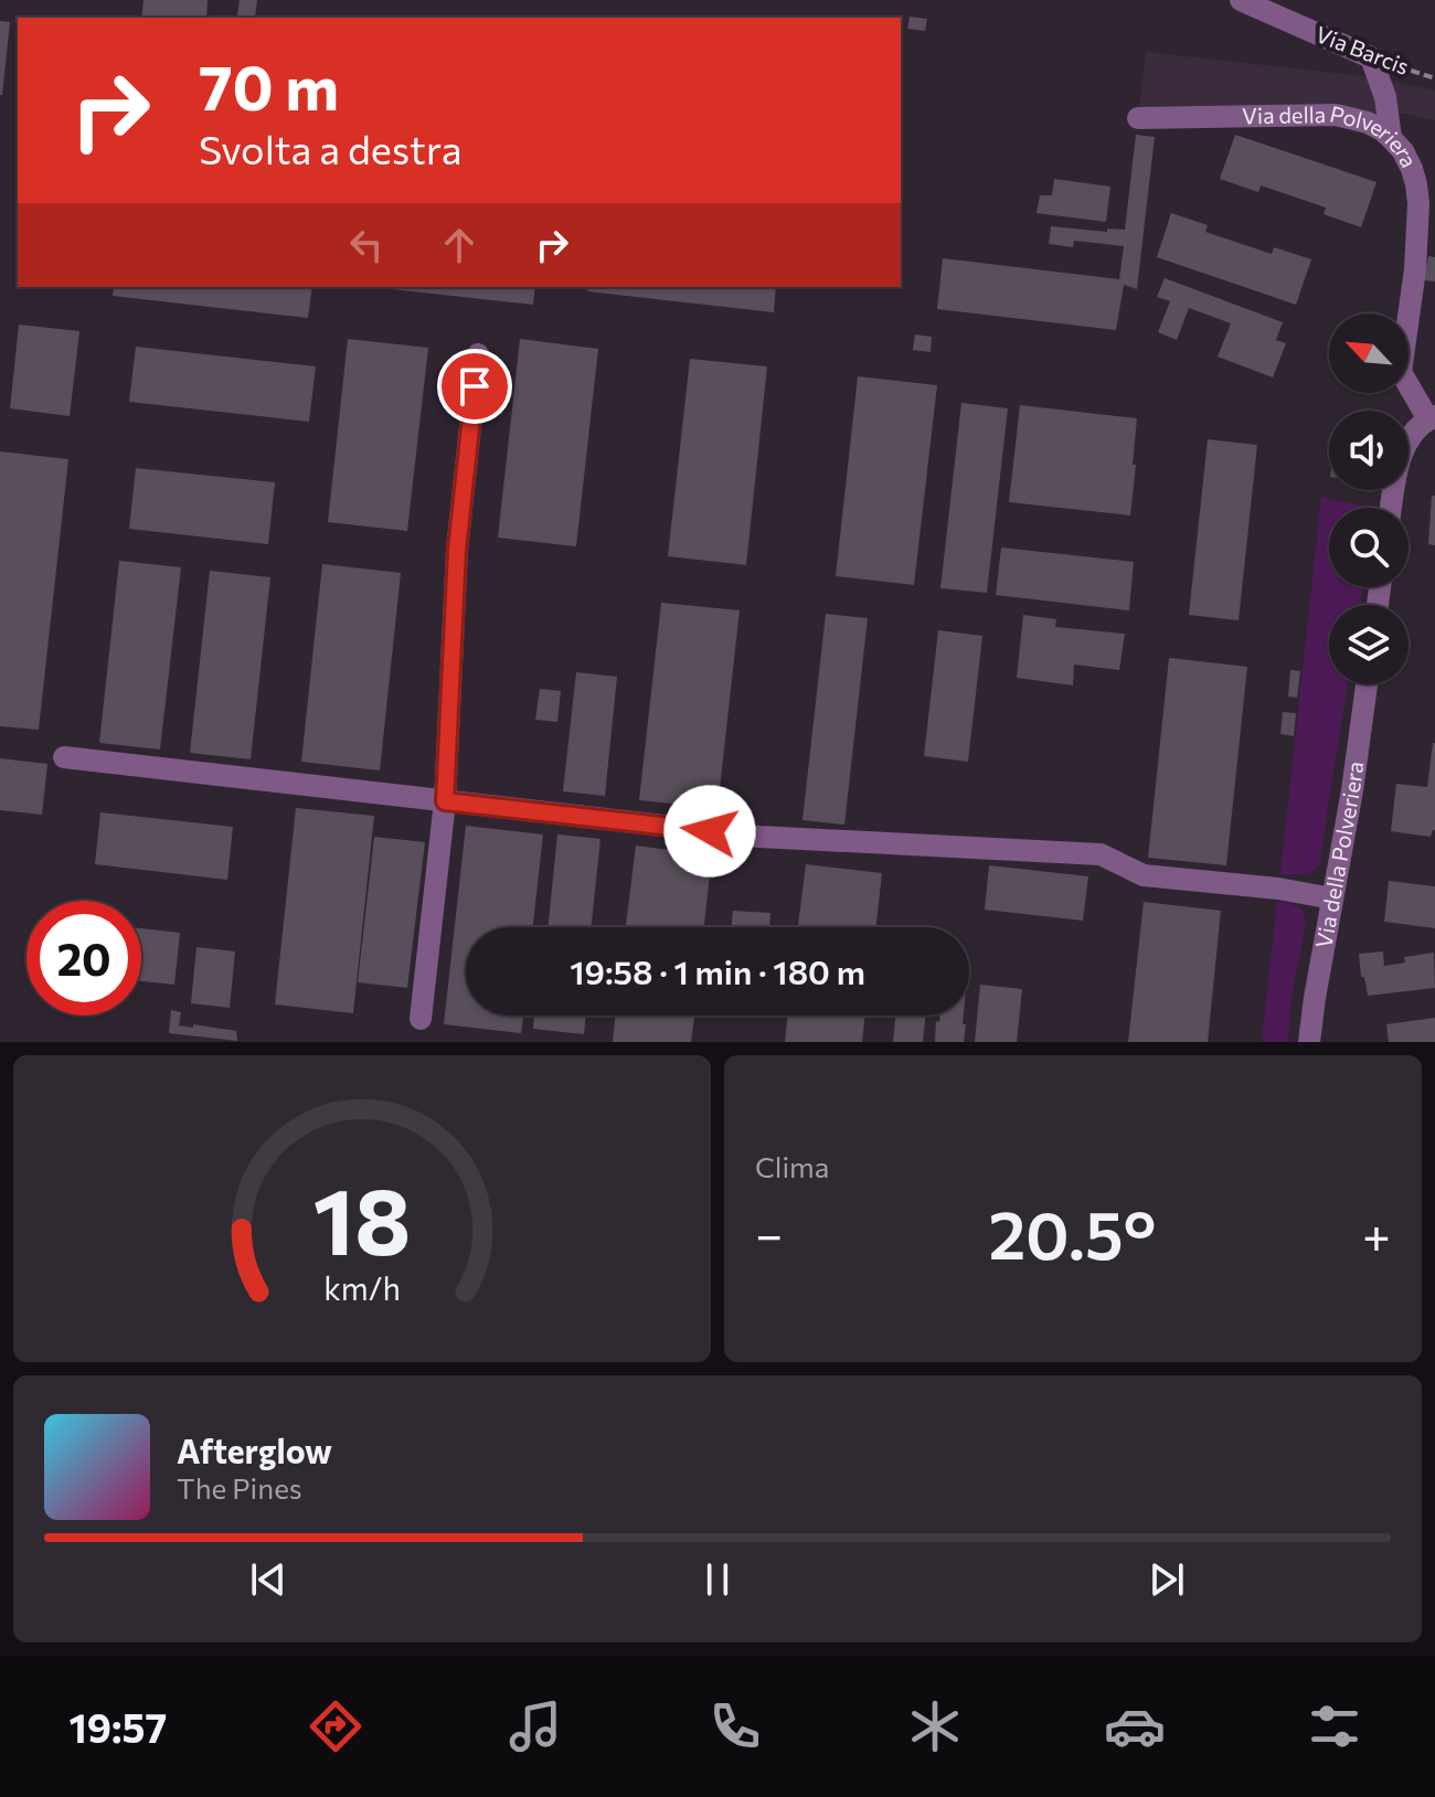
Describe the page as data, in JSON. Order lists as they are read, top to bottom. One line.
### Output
{"streets":{"street":["Via Barcis","Via della Polveriera"]},"north":"top left","page":{"turn":["70 m","Svolta a destra"],"limit":"20","trip":"19:58 · 1 min · 180 m","tile":"Clima","heat":["−","20.5°","+"],"song":["Afterglow","The Pines"],"tabs":"19:57","gauge":["18","km/h"]}}
